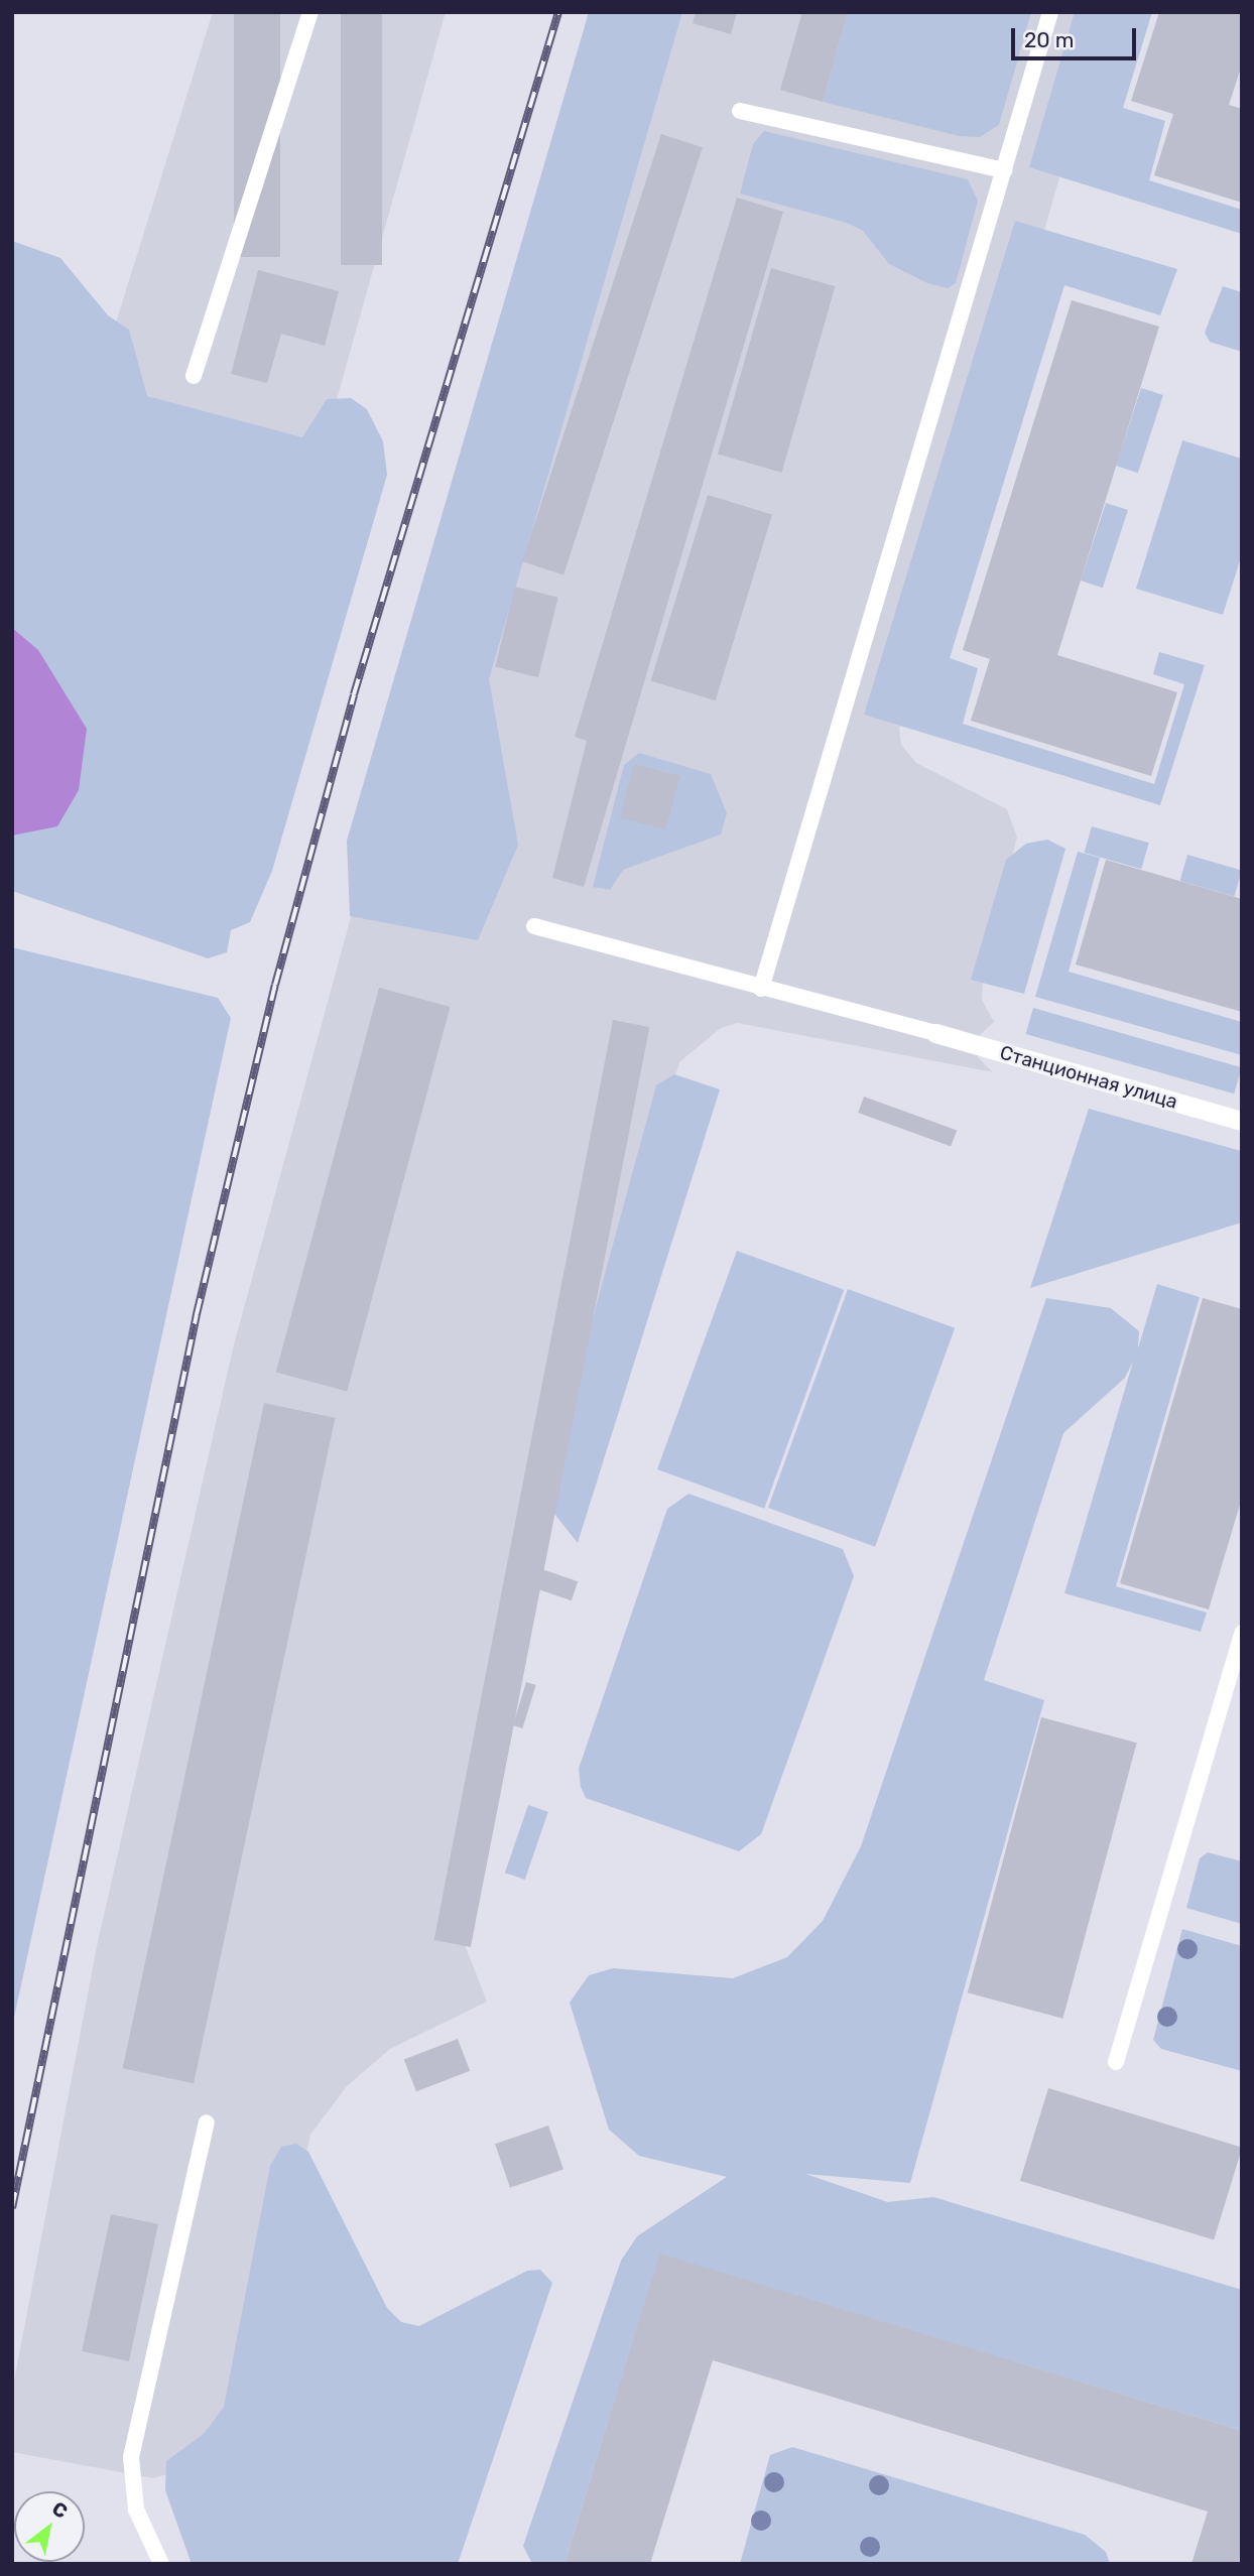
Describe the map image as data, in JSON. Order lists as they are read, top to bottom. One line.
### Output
{"streets":{"street":["Станционная улица"]},"scale_bar":"20 m","north":"top right"}
